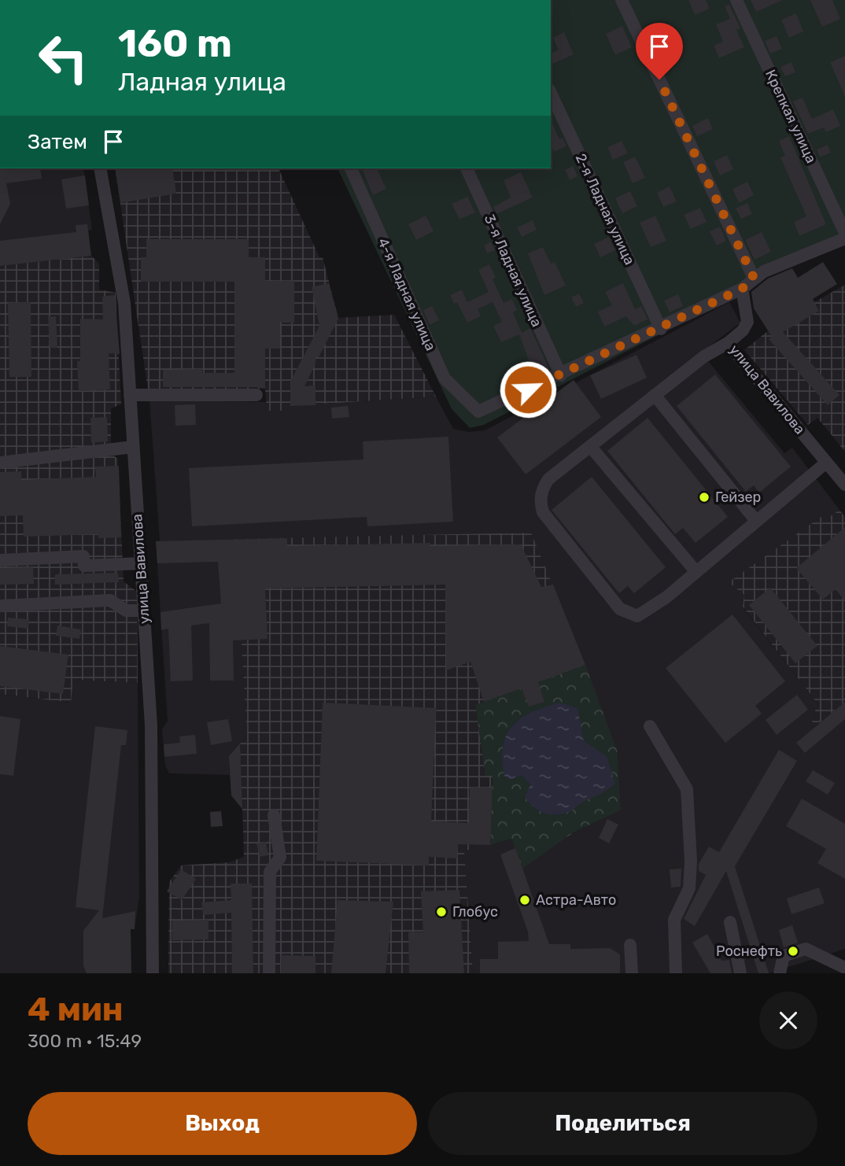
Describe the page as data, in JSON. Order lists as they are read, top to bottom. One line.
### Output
{"streets":{"street":["Крепкая улица","2-я Ладная улица","3-я Ладная улица","4-я Ладная улица","улица Вавилова"]},"crossings":[["3-я Ладная улица","4-я Ладная улица"]],"places":["Гейзер","Астра-Авто","Глобус","Роснефть"],"page":{"turn":["160 m","Ладная улица"],"then":"Затем","heading":["4 мин","300 m · 15:49"],"buttons":["Выход","Поделиться"]}}
